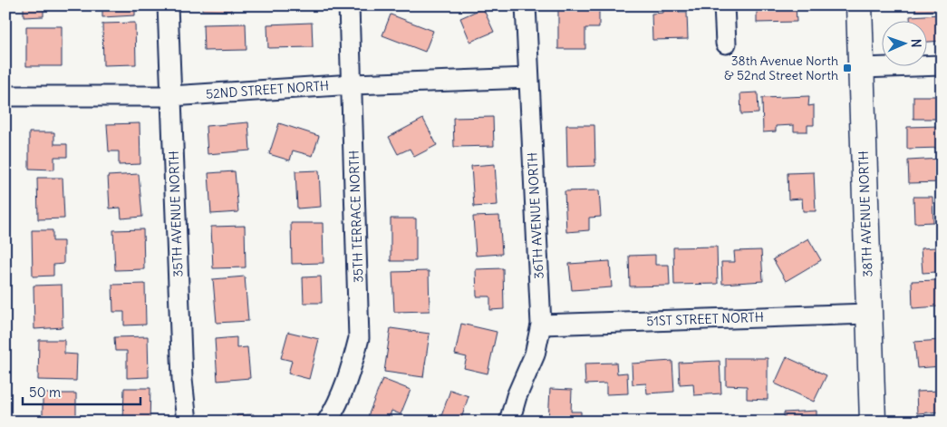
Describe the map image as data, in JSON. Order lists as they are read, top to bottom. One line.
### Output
{"streets":{"main road":["38TH AVENUE NORTH"],"street":["52ND STREET NORTH","35TH AVENUE NORTH","36TH AVENUE NORTH","35TH TERRACE NORTH","51ST STREET NORTH"]},"crossings":[["52ND STREET NORTH","35TH AVENUE NORTH"],["52ND STREET NORTH","36TH AVENUE NORTH"],["52ND STREET NORTH","35TH TERRACE NORTH"],["38TH AVENUE NORTH","51ST STREET NORTH"],["36TH AVENUE NORTH","51ST STREET NORTH"]],"places":{"transit":["38th Avenue North & 52nd Street North"]},"scale_bar":"50 m","north":"right"}
